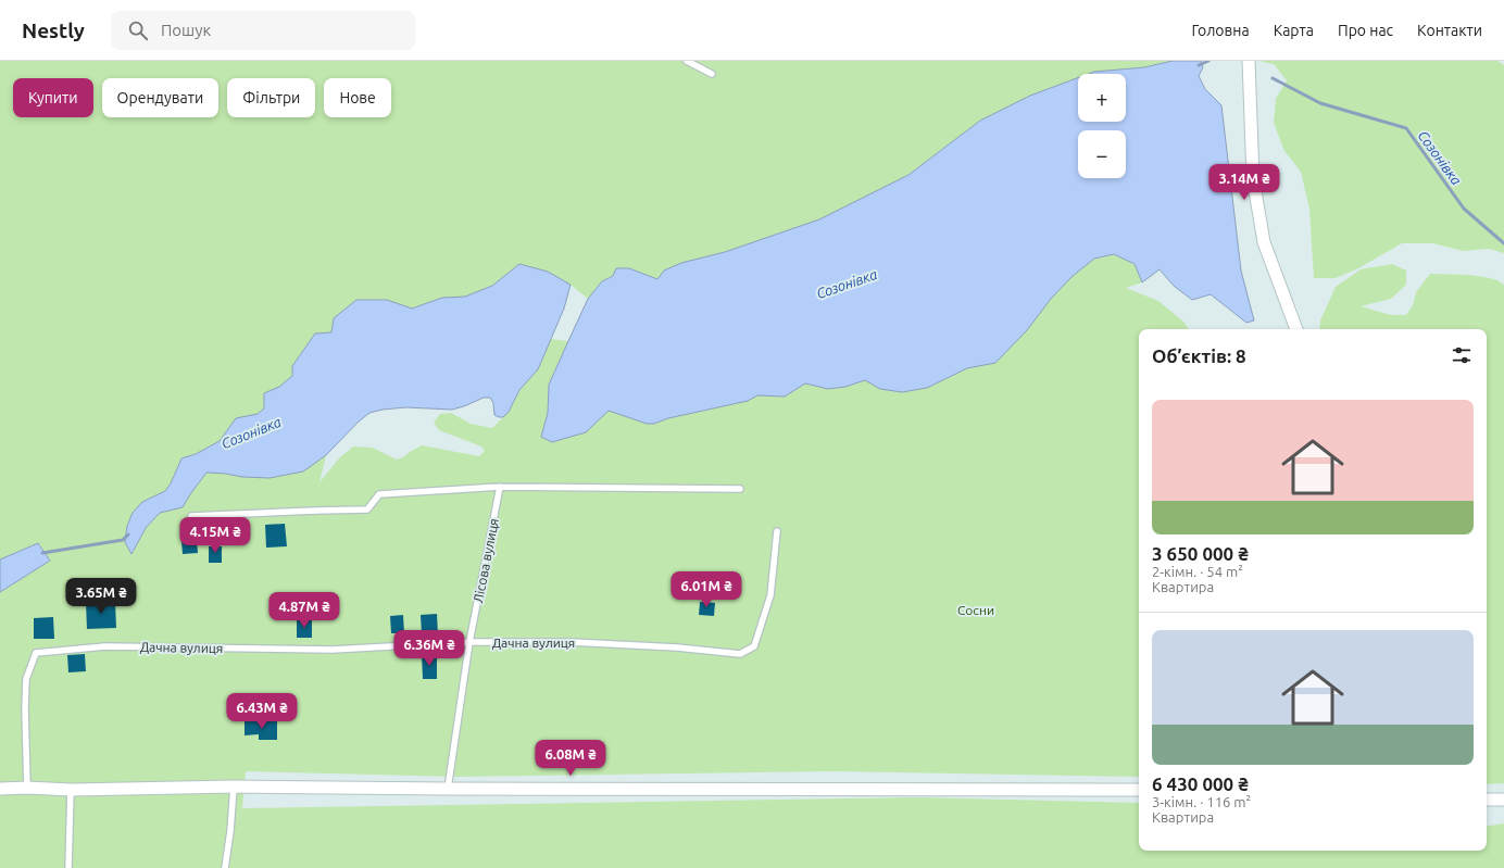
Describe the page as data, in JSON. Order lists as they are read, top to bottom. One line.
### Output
{"streets":{"lane":["Лісова вулиця","Дачна вулиця"]},"crossings":[["Лісова вулиця","Дачна вулиця"]],"water":["Созонівка"],"parks":["Сосни"],"page":{"header":"Nestly","search":"Пошук","nav":["Головна","Карта","Про нас","Контакти"],"map_buttons":["+","−"],"chip":["Купити","Орендувати","Фільтри","Нове"],"price":["3.14M ₴","4.15M ₴","6.01M ₴","3.65M ₴","4.87M ₴","6.36M ₴","6.43M ₴","6.08M ₴"],"heading":"Об’єктів: 8","list":[{"name":"3 650 000 ₴","note":"2-кімн. · 54 m² · Квартира"},{"name":"6 430 000 ₴","note":"3-кімн. · 116 m² · Квартира"}]}}
